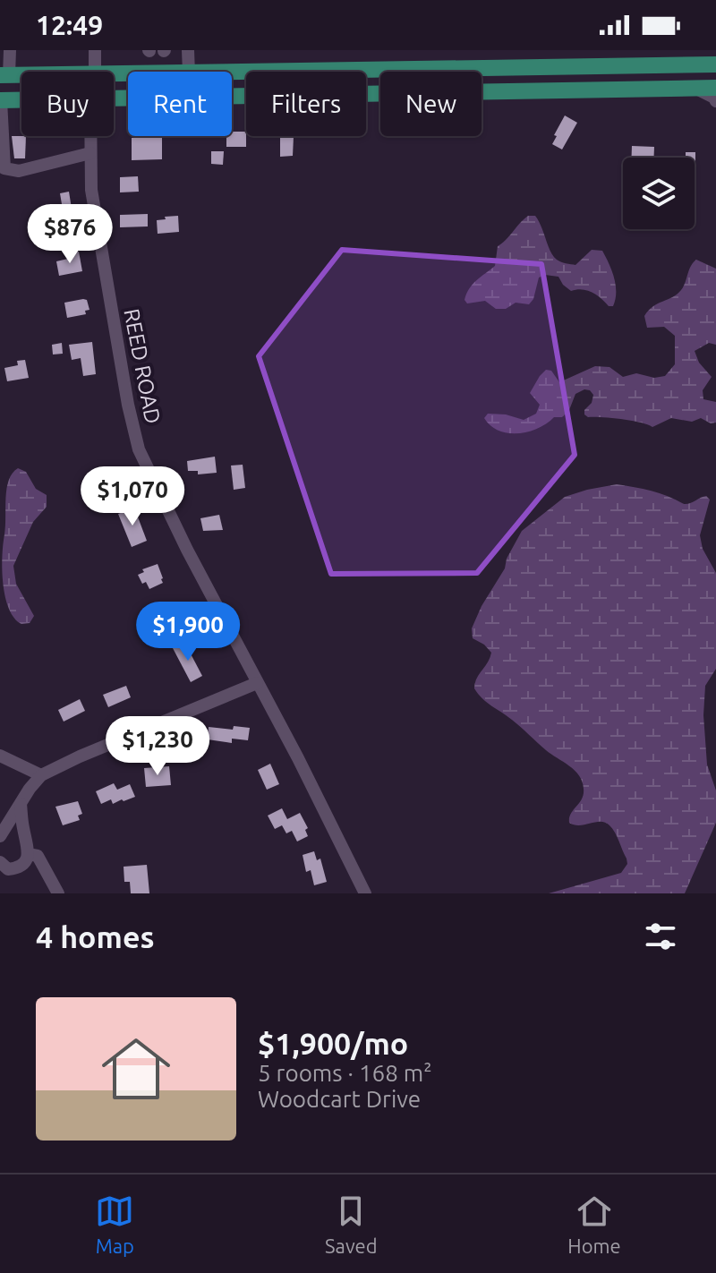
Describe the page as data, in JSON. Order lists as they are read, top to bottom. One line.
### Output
{"streets":{"street":["REED ROAD"]},"page":{"status":"12:49","chip":["Buy","Rent","Filters","New"],"price":["$876","$1,070","$1,900","$1,230"],"heading":"4 homes","list":[{"name":"$1,900/mo","note":"5 rooms · 168 m² · Woodcart Drive"}],"tabs":["Map","Saved","Home"]}}
